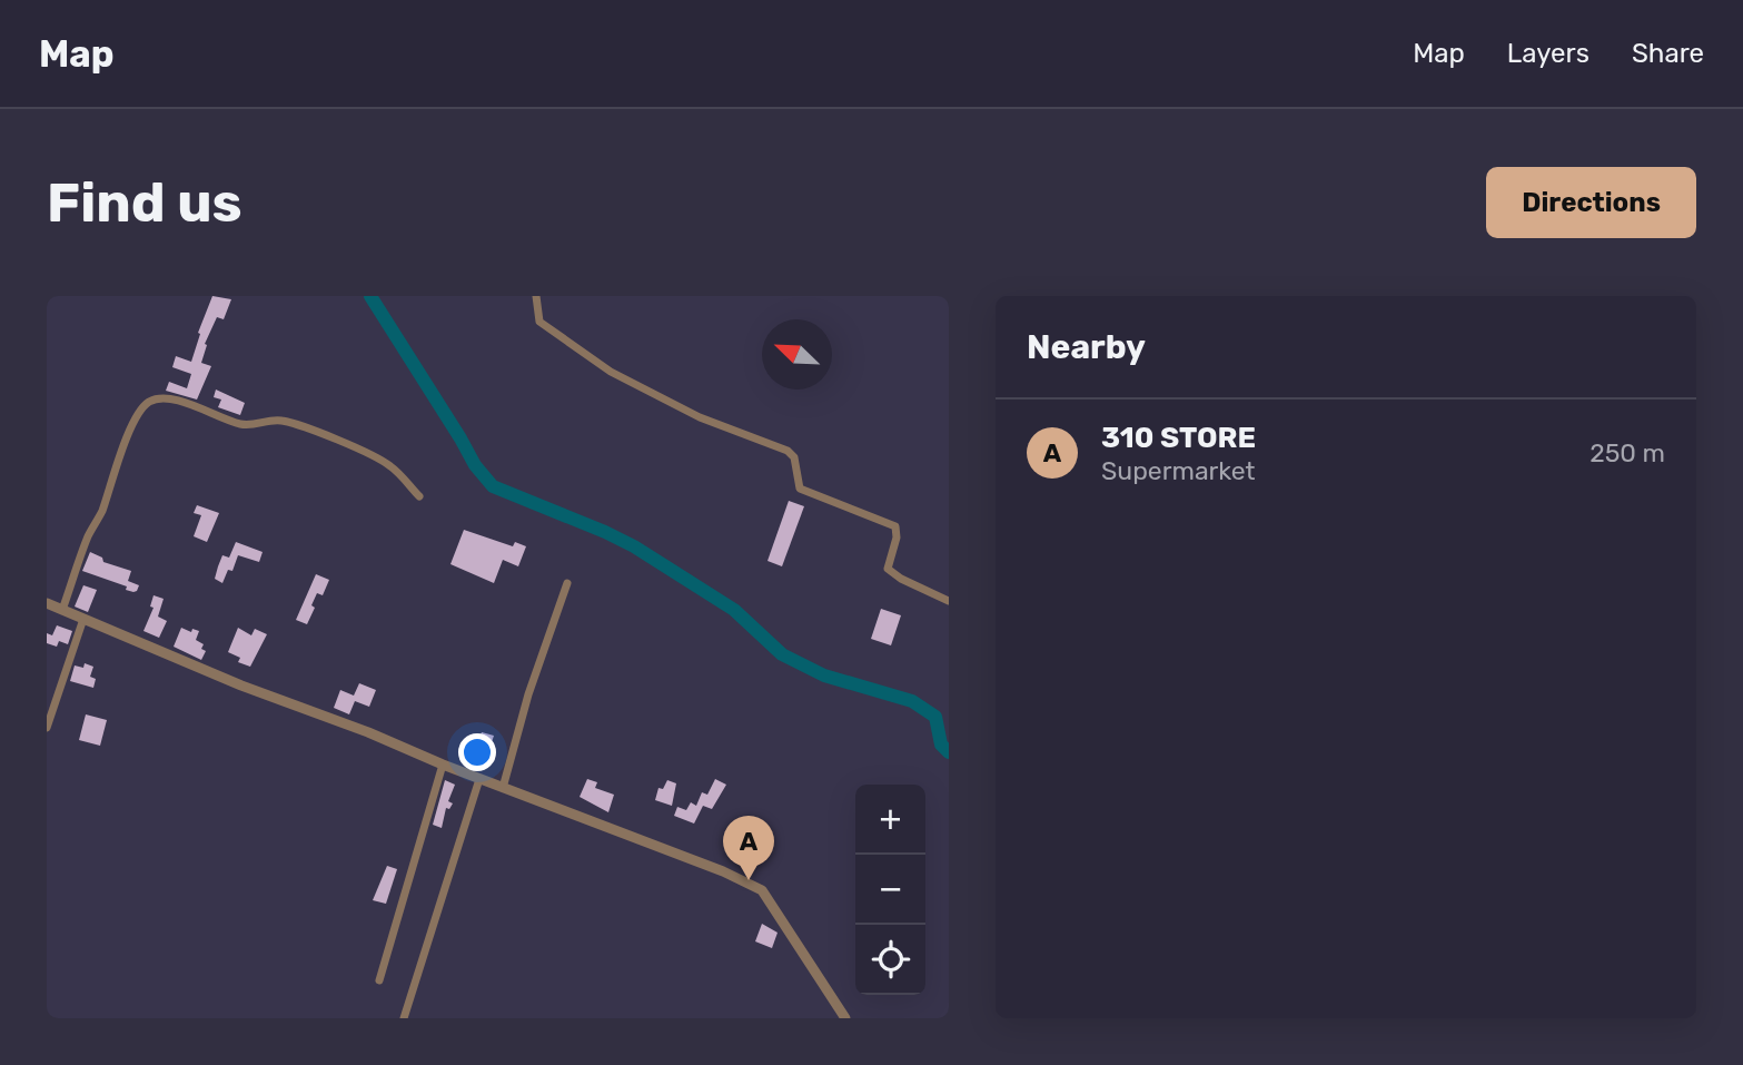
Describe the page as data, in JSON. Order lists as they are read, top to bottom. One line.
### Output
{"north":"top left","page":{"header":"Map","nav":["Map","Layers","Share"],"buttons":"Directions","title":"Find us","heading":"Nearby","list":[{"mark":"A","name":"310 STORE","note":"Supermarket","value":"250 m"}],"map_buttons":["+","−"],"pins":"A"}}
